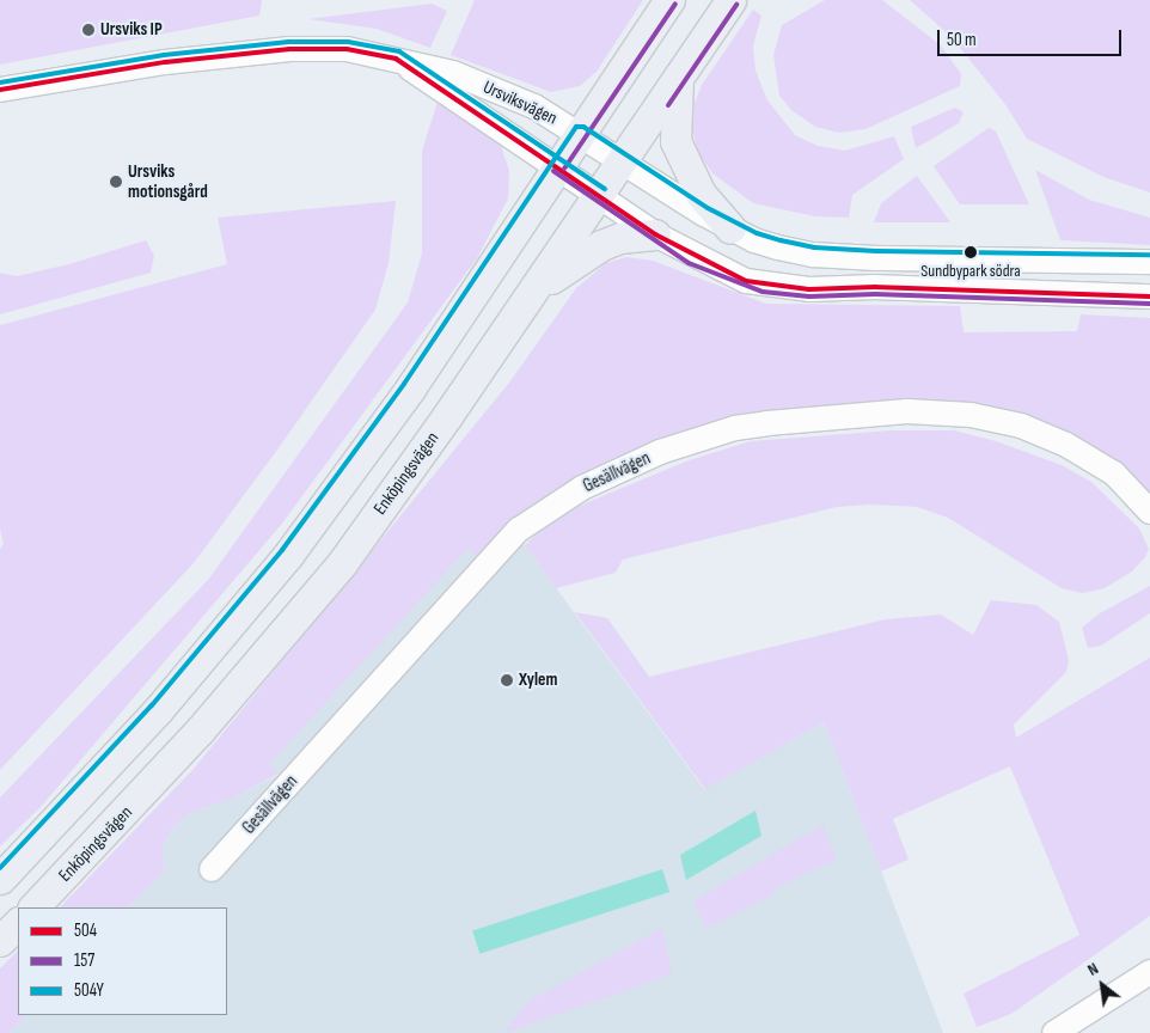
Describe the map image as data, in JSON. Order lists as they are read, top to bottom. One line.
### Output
{"streets":{"main road":["Enköpingsvägen"],"street":["Ursviksvägen","Gesällvägen"]},"crossings":[["Ursviksvägen","Enköpingsvägen"]],"places":["Ursviks IP","Ursviks motionsgård","Sundbypark södra","Xylem"],"lines":["transit line 157","transit line 504Y","transit line 504"],"legend":["504","157","504Y"],"scale_bar":"50 m","north":"top left"}
